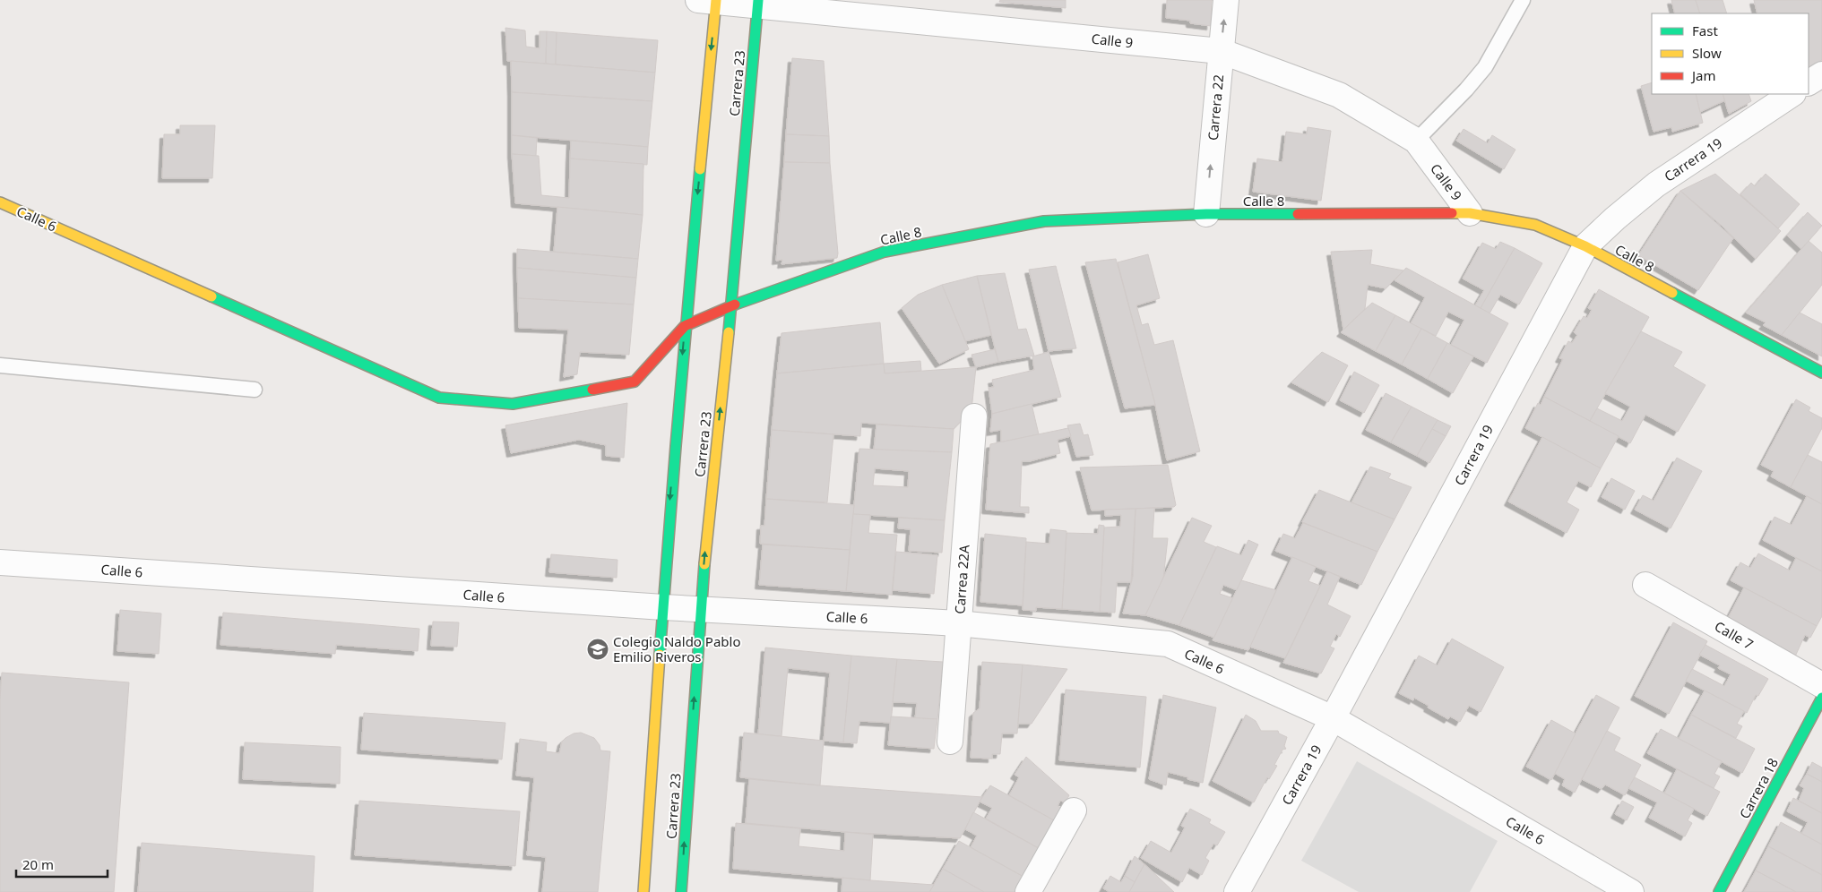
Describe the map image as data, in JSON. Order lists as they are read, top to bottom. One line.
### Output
{"streets":{"street":["Calle 9","Carrera 23","Carrera 22","Carrera 19","Calle 8","Calle 6","Carrea 22A","Calle 7","Carrera 18"]},"crossings":[["Calle 9","Carrera 23"],["Calle 9","Carrera 22"],["Calle 9","Calle 8"],["Carrera 23","Calle 8"],["Carrera 23","Calle 6"],["Carrera 22","Calle 8"],["Carrera 19","Calle 8"],["Carrera 19","Calle 6"],["Calle 8","Calle 6"],["Calle 6","Carrea 22A"]],"one_way":["Carrera 22"],"places":{"school or university":["Colegio Naldo Pablo Emilio Riveros"]},"legend":["Fast","Slow","Jam"],"scale_bar":"20 m"}
